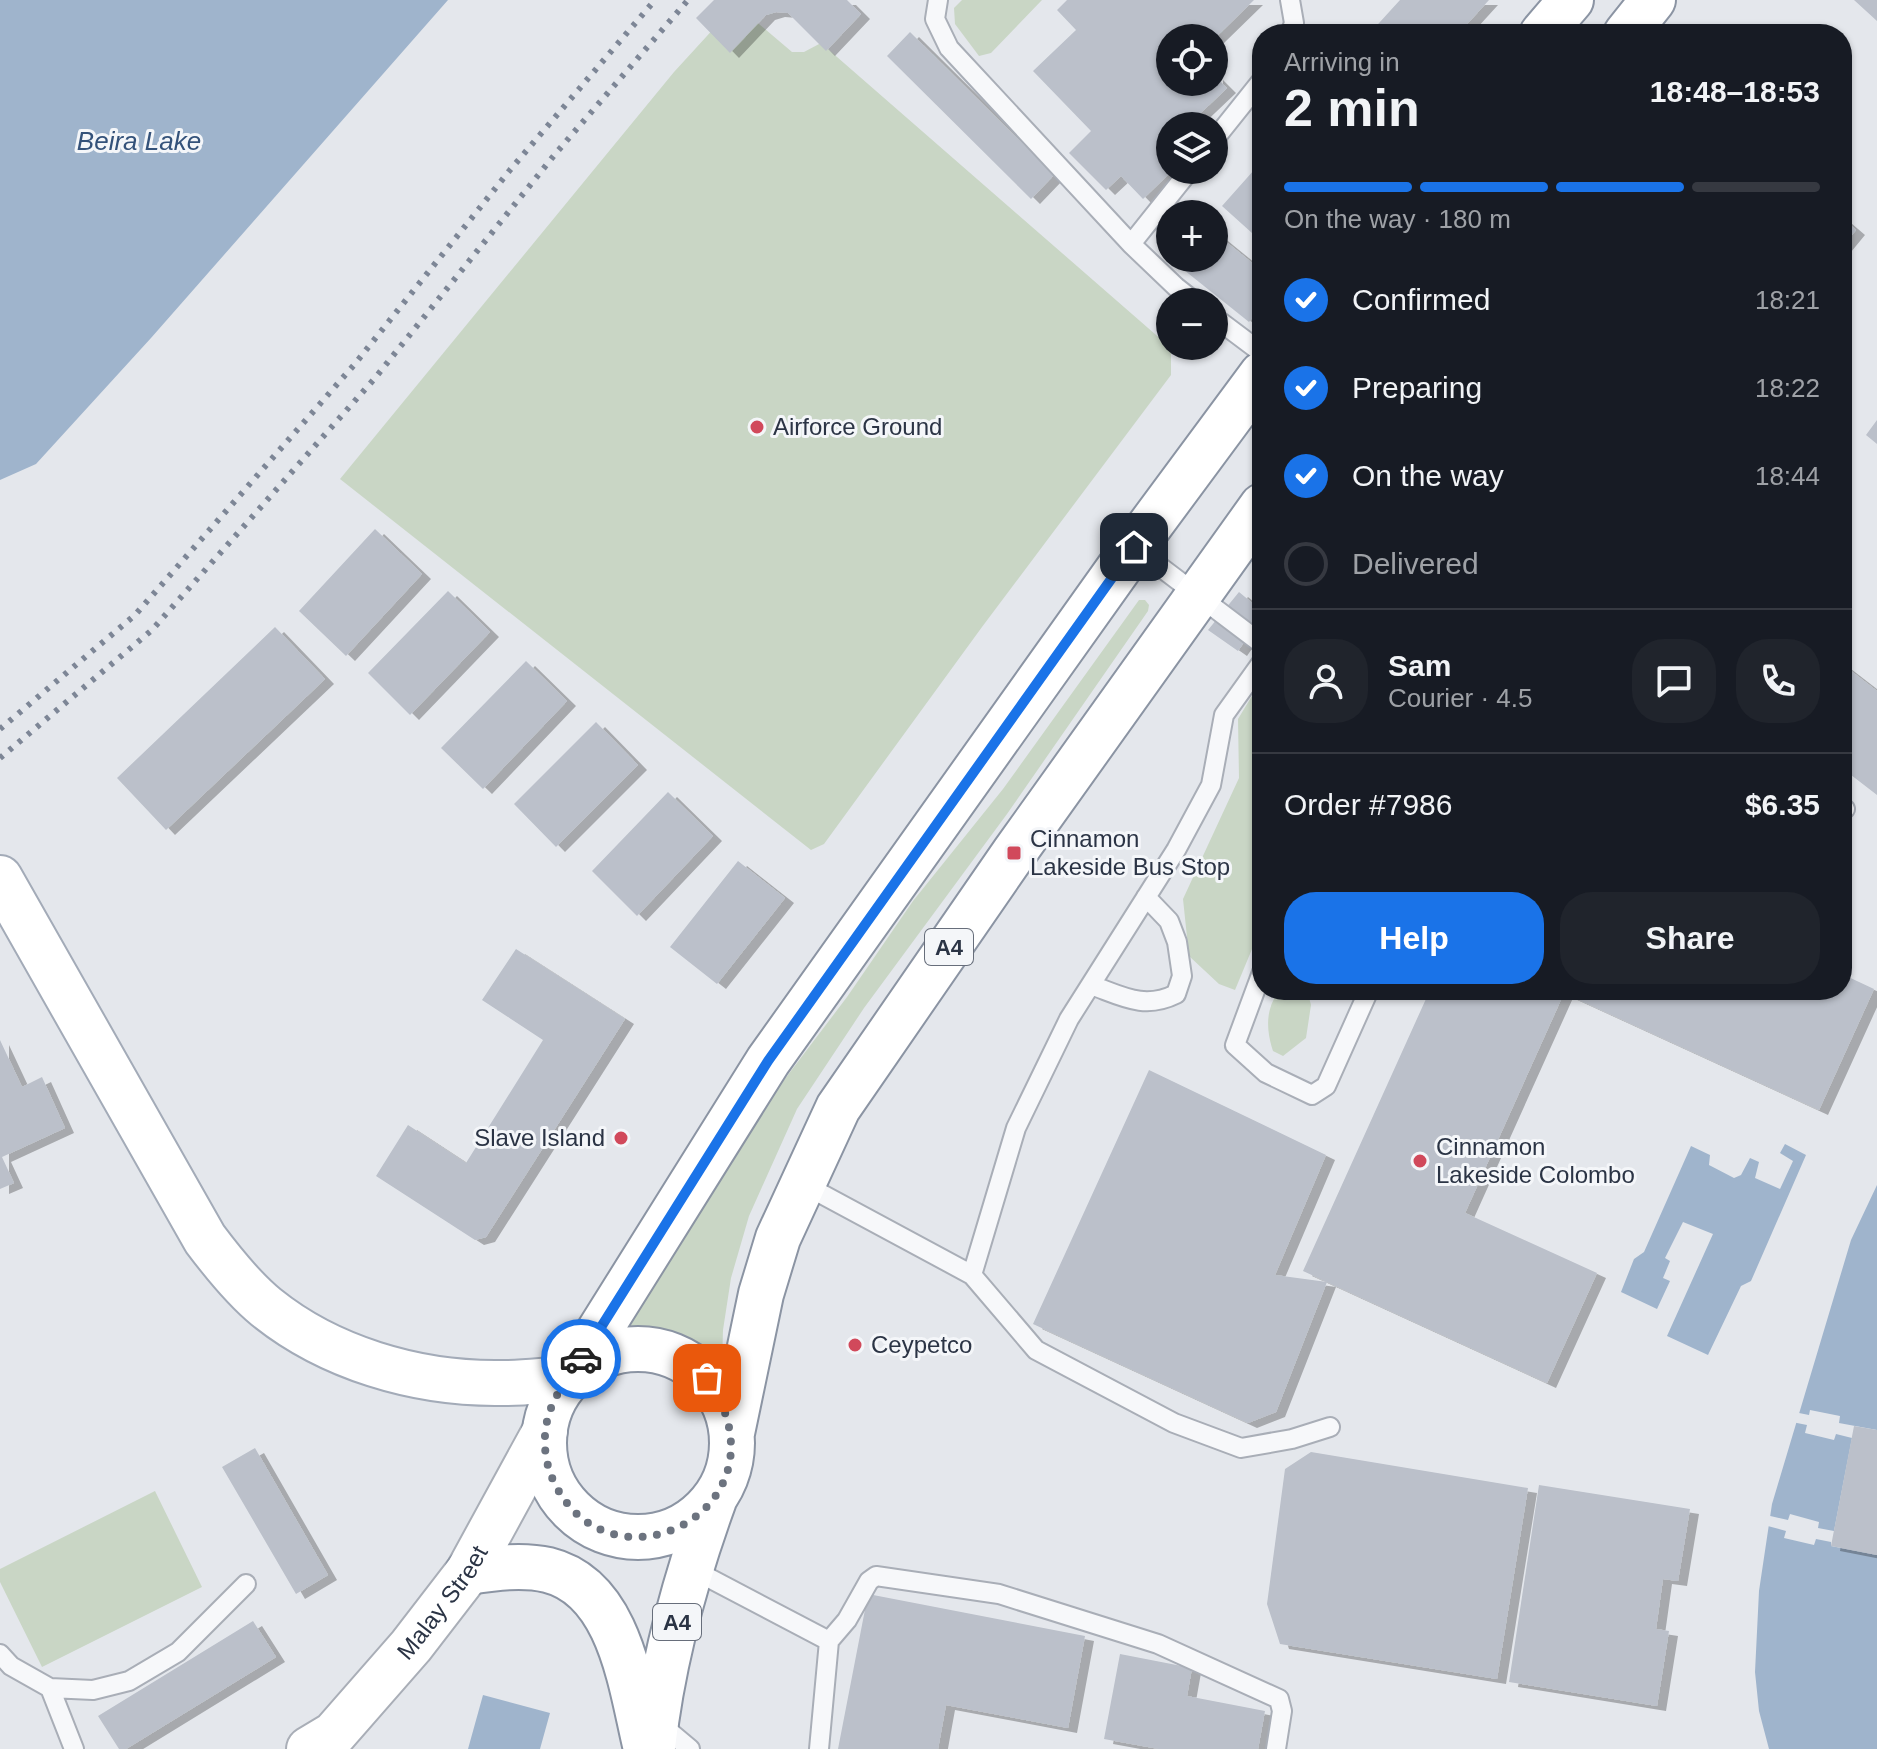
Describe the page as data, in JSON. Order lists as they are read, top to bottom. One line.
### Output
{"streets":{"main road":["A4","Malay Street"]},"crossings":[["A4","Malay Street"]],"water":["Beira Lake"],"places":{"other":["Airforce Ground","Slave Island","Cinnamon Lakeside Colombo","Ceypetco"],"transit":["Cinnamon Lakeside Bus Stop"]},"page":{"map_buttons":["+","−"],"heading":["2 min","Arriving in","18:48–18:53"],"panel":["Sam","Courier · 4.5","Order #7986","$6.35"],"bar":"On the way · 180 m","list":[["Confirmed","18:21"],["Preparing","18:22"],["On the way","18:44"],"Delivered"],"buttons":["Help","Share"]}}
